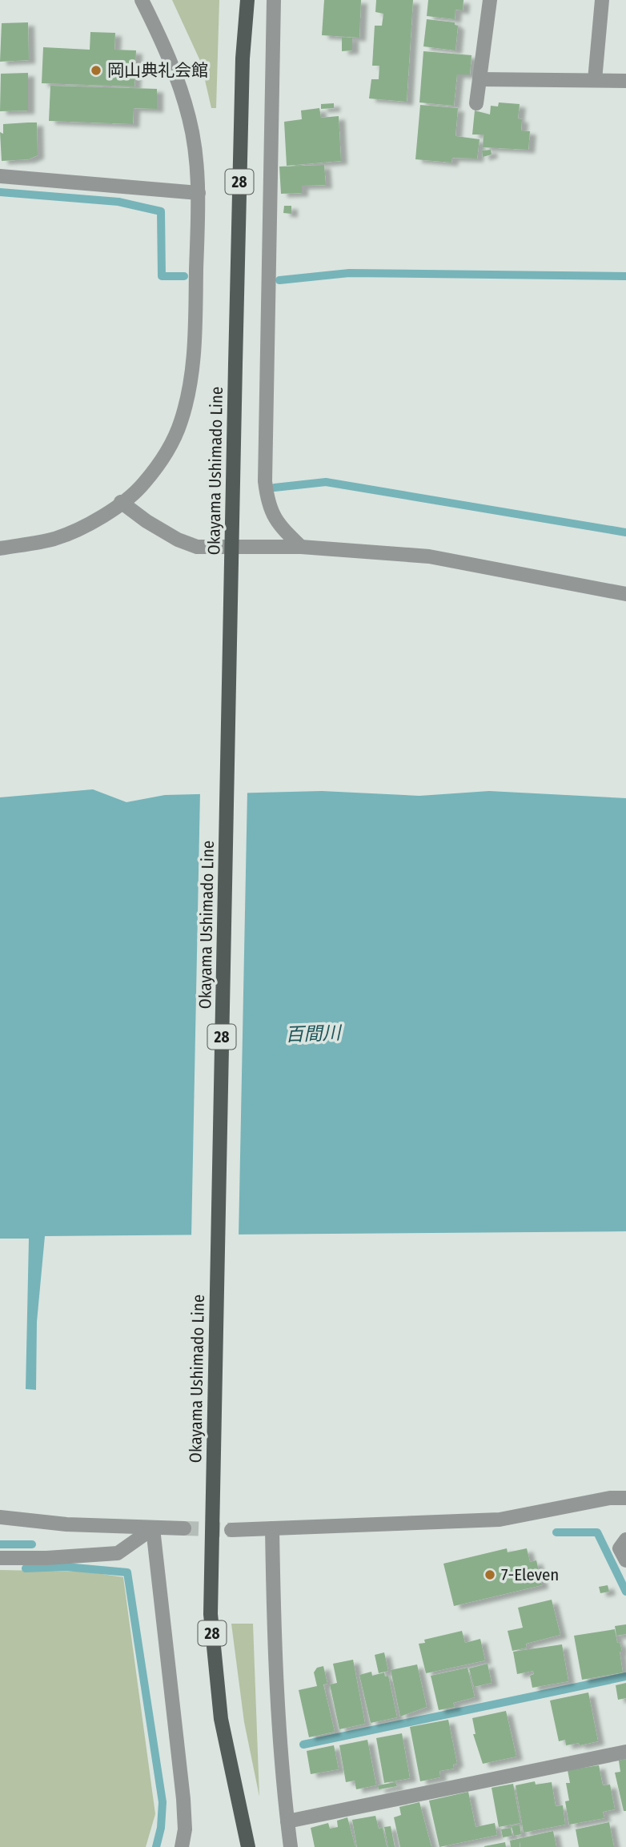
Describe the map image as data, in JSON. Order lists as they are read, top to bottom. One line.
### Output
{"streets":{"main road":["28","Okayama Ushimado Line"]},"water":["百間川"],"places":["岡山典礼会館","7-Eleven"]}
